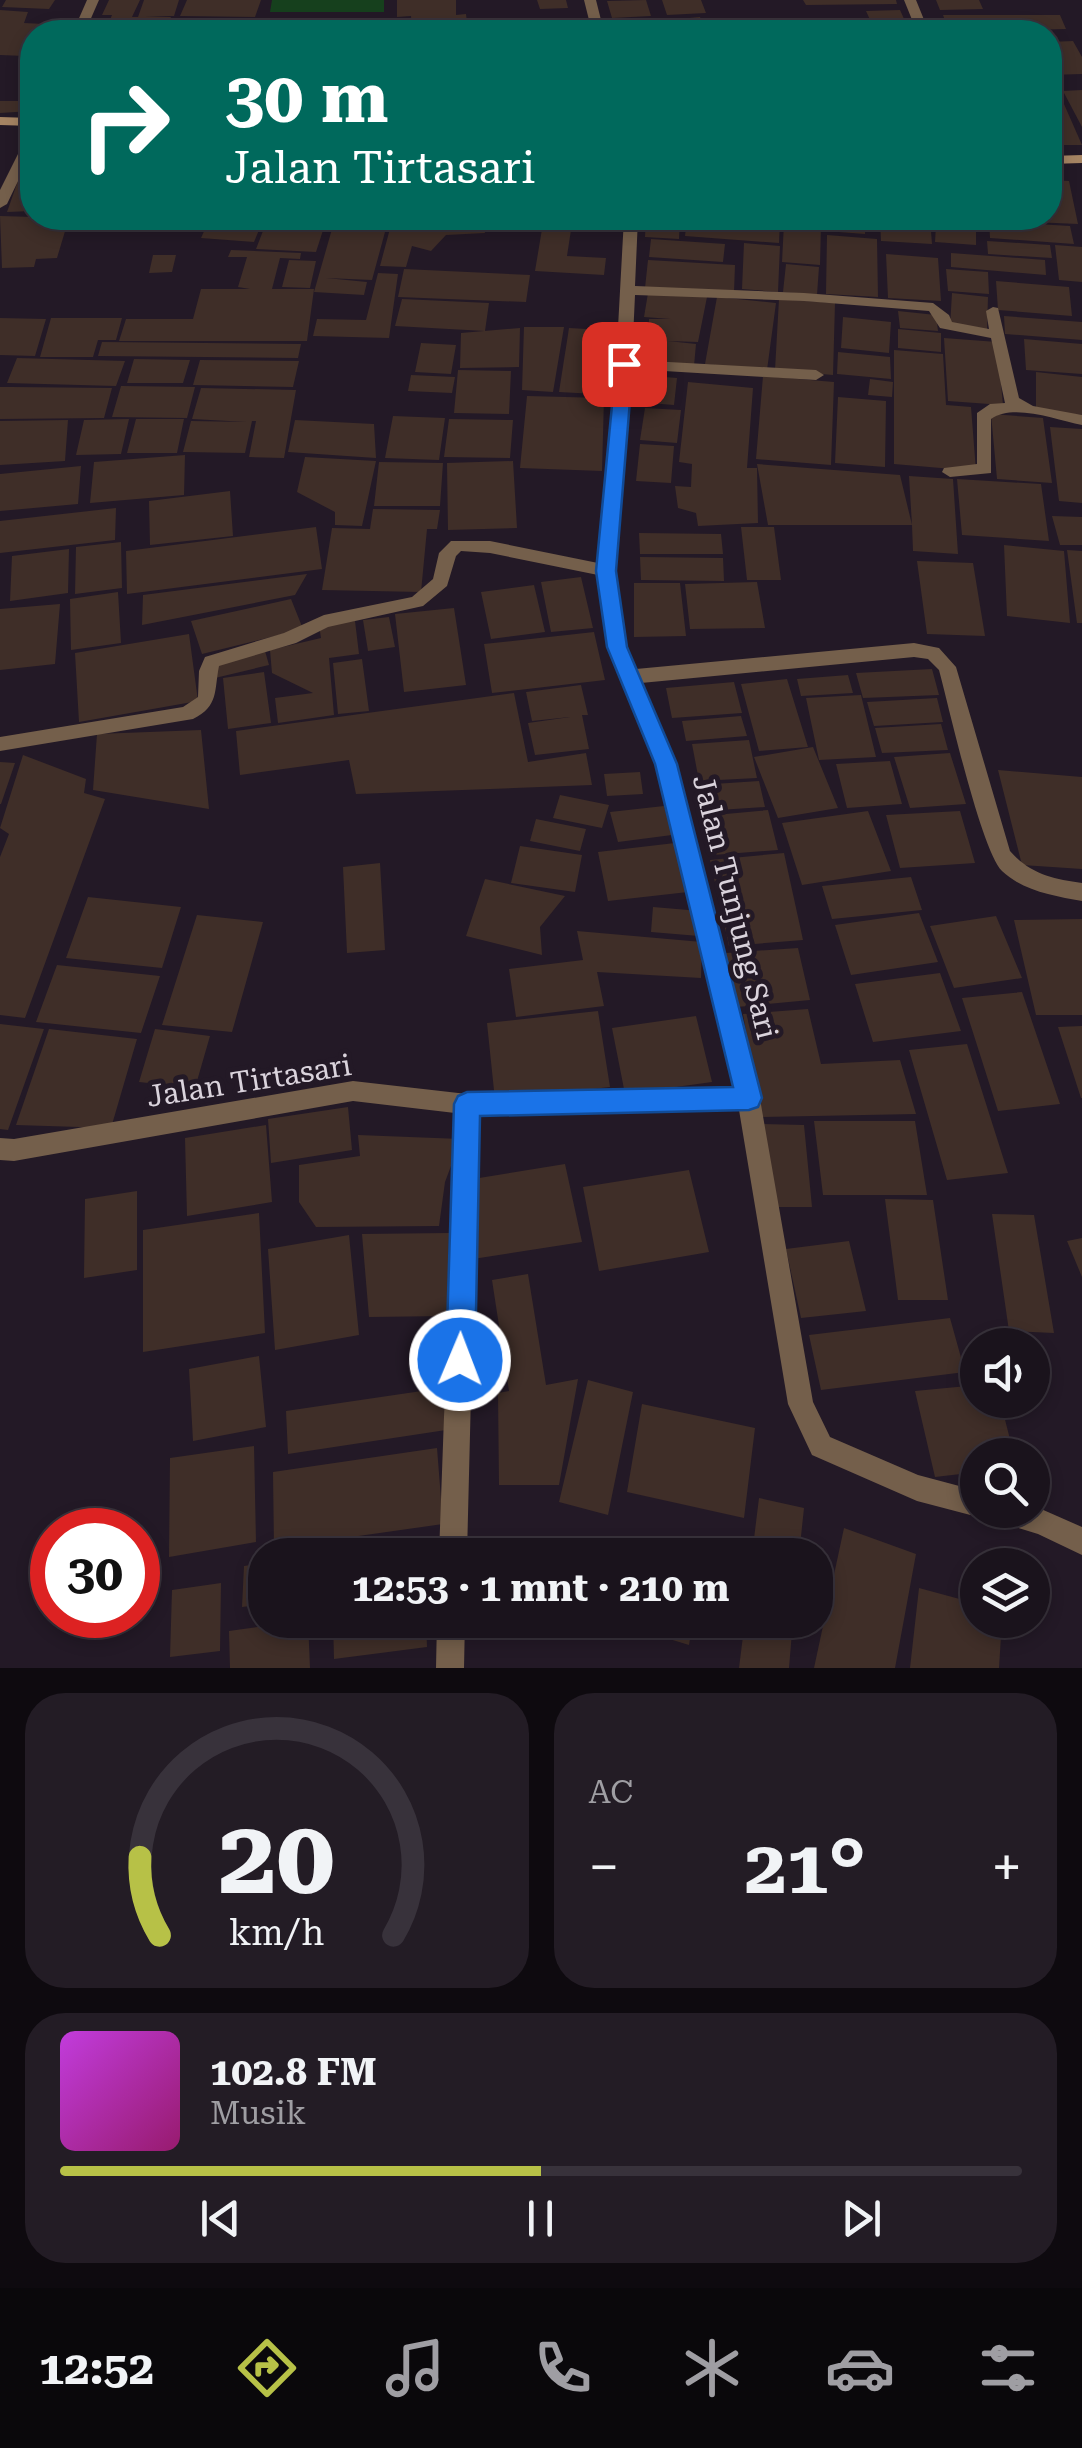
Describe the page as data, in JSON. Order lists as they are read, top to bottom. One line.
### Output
{"streets":{"street":["Jalan Tunjung Sari","Jalan Tirtasari"]},"crossings":[["Jalan Tunjung Sari","Jalan Tirtasari"]],"page":{"turn":["30 m","Jalan Tirtasari"],"limit":"30","trip":"12:53 · 1 mnt · 210 m","tile":"AC","heat":["−","21°","+"],"song":["102.8 FM","Musik"],"tabs":"12:52","gauge":["20","km/h"]}}
